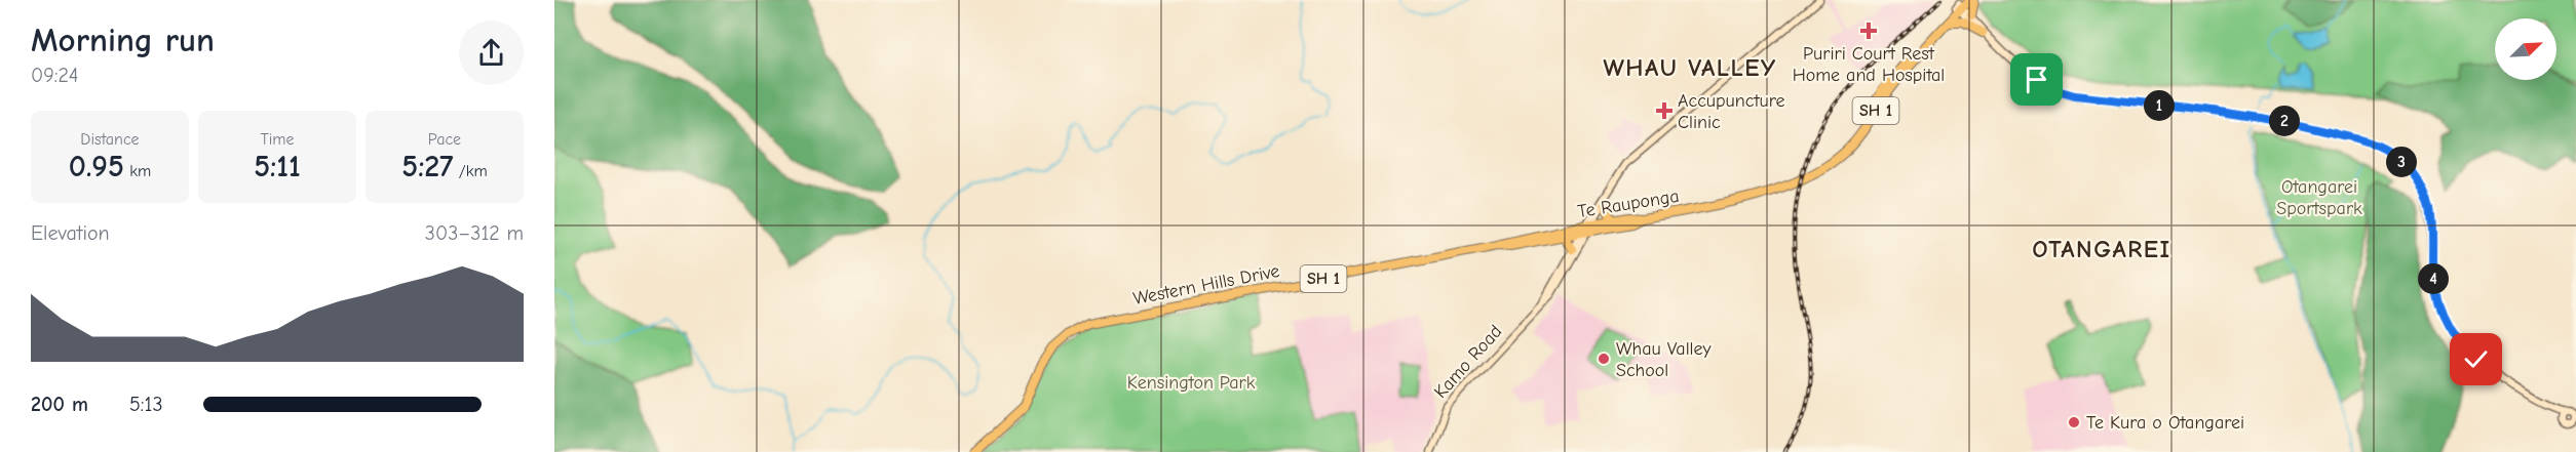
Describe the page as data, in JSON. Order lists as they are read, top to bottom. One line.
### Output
{"streets":{"highway":["SH 1","Te Rauponga","Western Hills Drive"],"main road":["Kamo Road"]},"crossings":[["Te Rauponga","Western Hills Drive"],["Te Rauponga","Kamo Road"],["Western Hills Drive","Kamo Road"]],"districts":["WHAU VALLEY","OTANGAREI"],"parks":["Otangarei Sportspark","Kensington Park"],"places":{"health":["Puriri Court Rest Home and Hospital","Accupuncture Clinic"],"other":["Whau Valley School","Te Kura o Otangarei"]},"north":"top right","page":{"heading":["Morning run","09:24"],"pins":["1","2","3","4"],"stats":[["Distance","0.95 km"],["Time","5:11"],["Pace","5:27 /km"]],"chart":["Elevation","303–312 m"],"list":[{"name":"200 m","note":"5:13"}]}}
